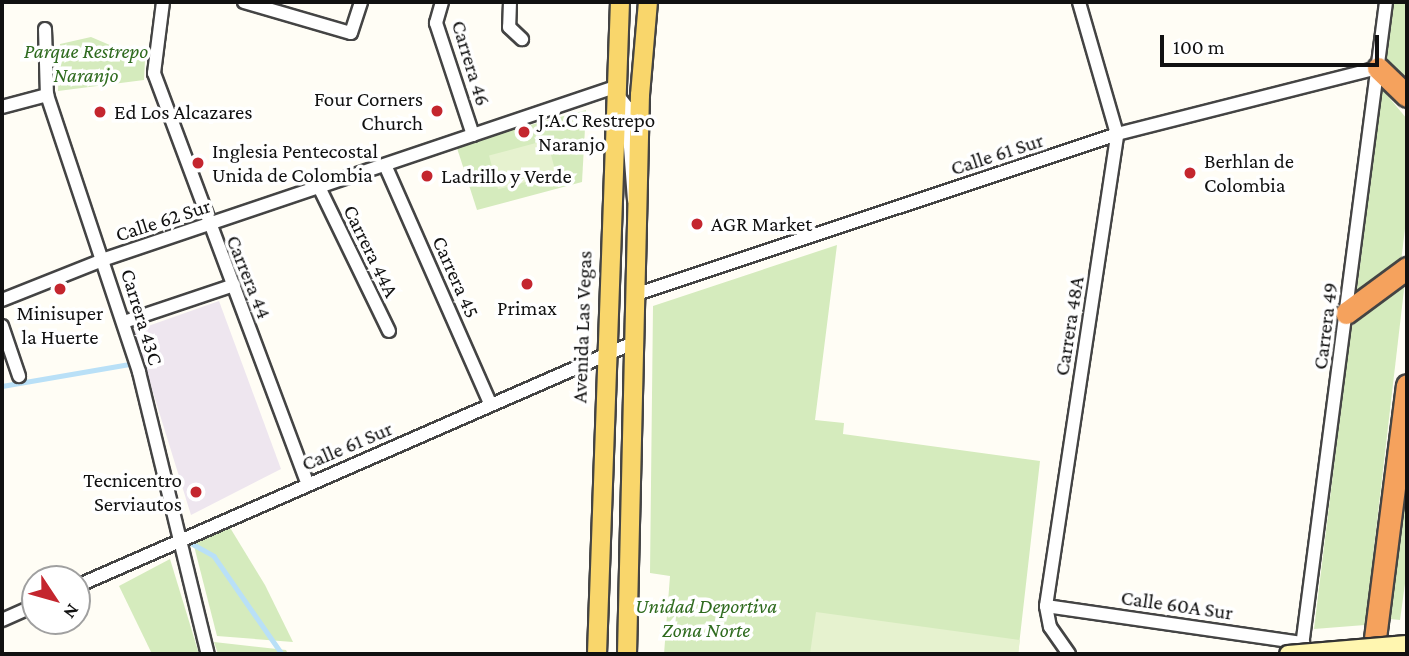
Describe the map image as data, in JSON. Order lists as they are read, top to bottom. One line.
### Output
{"streets":{"main road":["Avenida Las Vegas"],"street":["Carrera 46","Calle 61 Sur","Calle 62 Sur","Carrera 44A","Carrera 44","Carrera 45","Carrera 43C","Carrera 48A","Carrera 49","Calle 60A Sur"]},"crossings":[["Carrera 46","Calle 62 Sur"],["Calle 61 Sur","Carrera 44"],["Calle 61 Sur","Carrera 45"],["Calle 61 Sur","Carrera 43C"],["Calle 61 Sur","Carrera 48A"],["Calle 61 Sur","Carrera 49"],["Calle 61 Sur","Avenida Las Vegas"],["Calle 62 Sur","Carrera 44A"],["Calle 62 Sur","Carrera 44"],["Calle 62 Sur","Carrera 45"],["Calle 62 Sur","Carrera 43C"],["Calle 62 Sur","Avenida Las Vegas"],["Carrera 48A","Calle 60A Sur"],["Carrera 49","Calle 60A Sur"]],"parks":["Parque Restrepo Naranjo","Unidad Deportiva Zona Norte"],"places":["Four Corners Church","Ed Los Alcazares","J.A.C Restrepo Naranjo","Inglesia Pentecostal Unida de Colombia","Berhlan de Colombia","Ladrillo y Verde","AGR Market","Primax","Minisuper la Huerte","Tecnicentro Serviautos"],"scale_bar":"100 m","north":"bottom right"}
